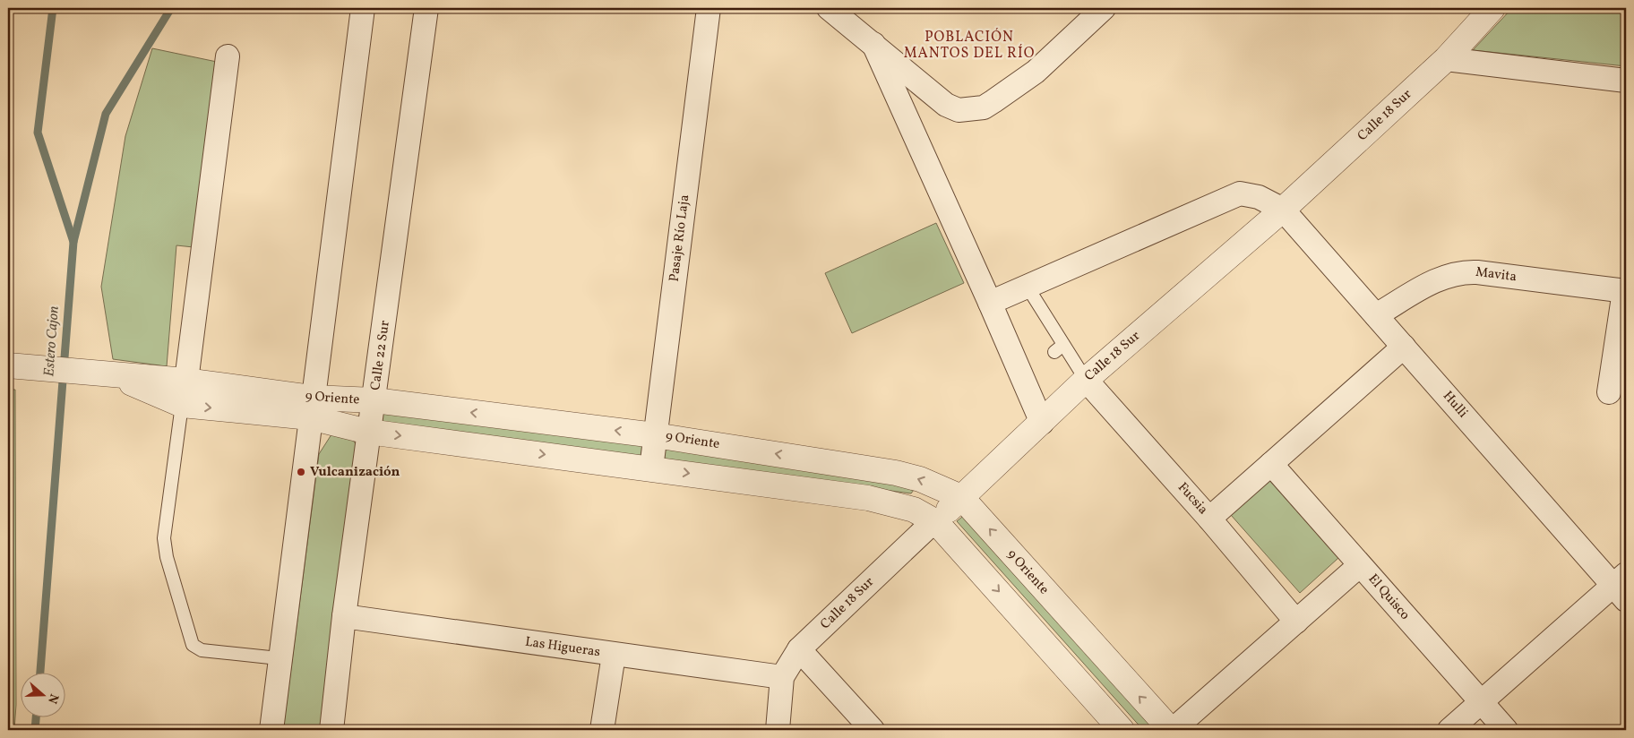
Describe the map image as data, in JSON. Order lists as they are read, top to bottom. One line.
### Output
{"streets":{"street":["Calle 18 Sur","Pasaje Río Laja","Mavita","Calle 22 Sur","9 Oriente","Hulli","Fucsia","El Quisco","Las Higueras"]},"crossings":[["Calle 18 Sur","9 Oriente"],["Calle 18 Sur","Hulli"],["Calle 18 Sur","Fucsia"],["Calle 18 Sur","Las Higueras"],["Pasaje Río Laja","9 Oriente"],["Mavita","Hulli"],["Calle 22 Sur","9 Oriente"],["Calle 22 Sur","Las Higueras"]],"districts":["POBLACIÓN MANTOS DEL RÍO"],"water":["Estero Cajon"],"places":["Vulcanización"],"north":"right"}
